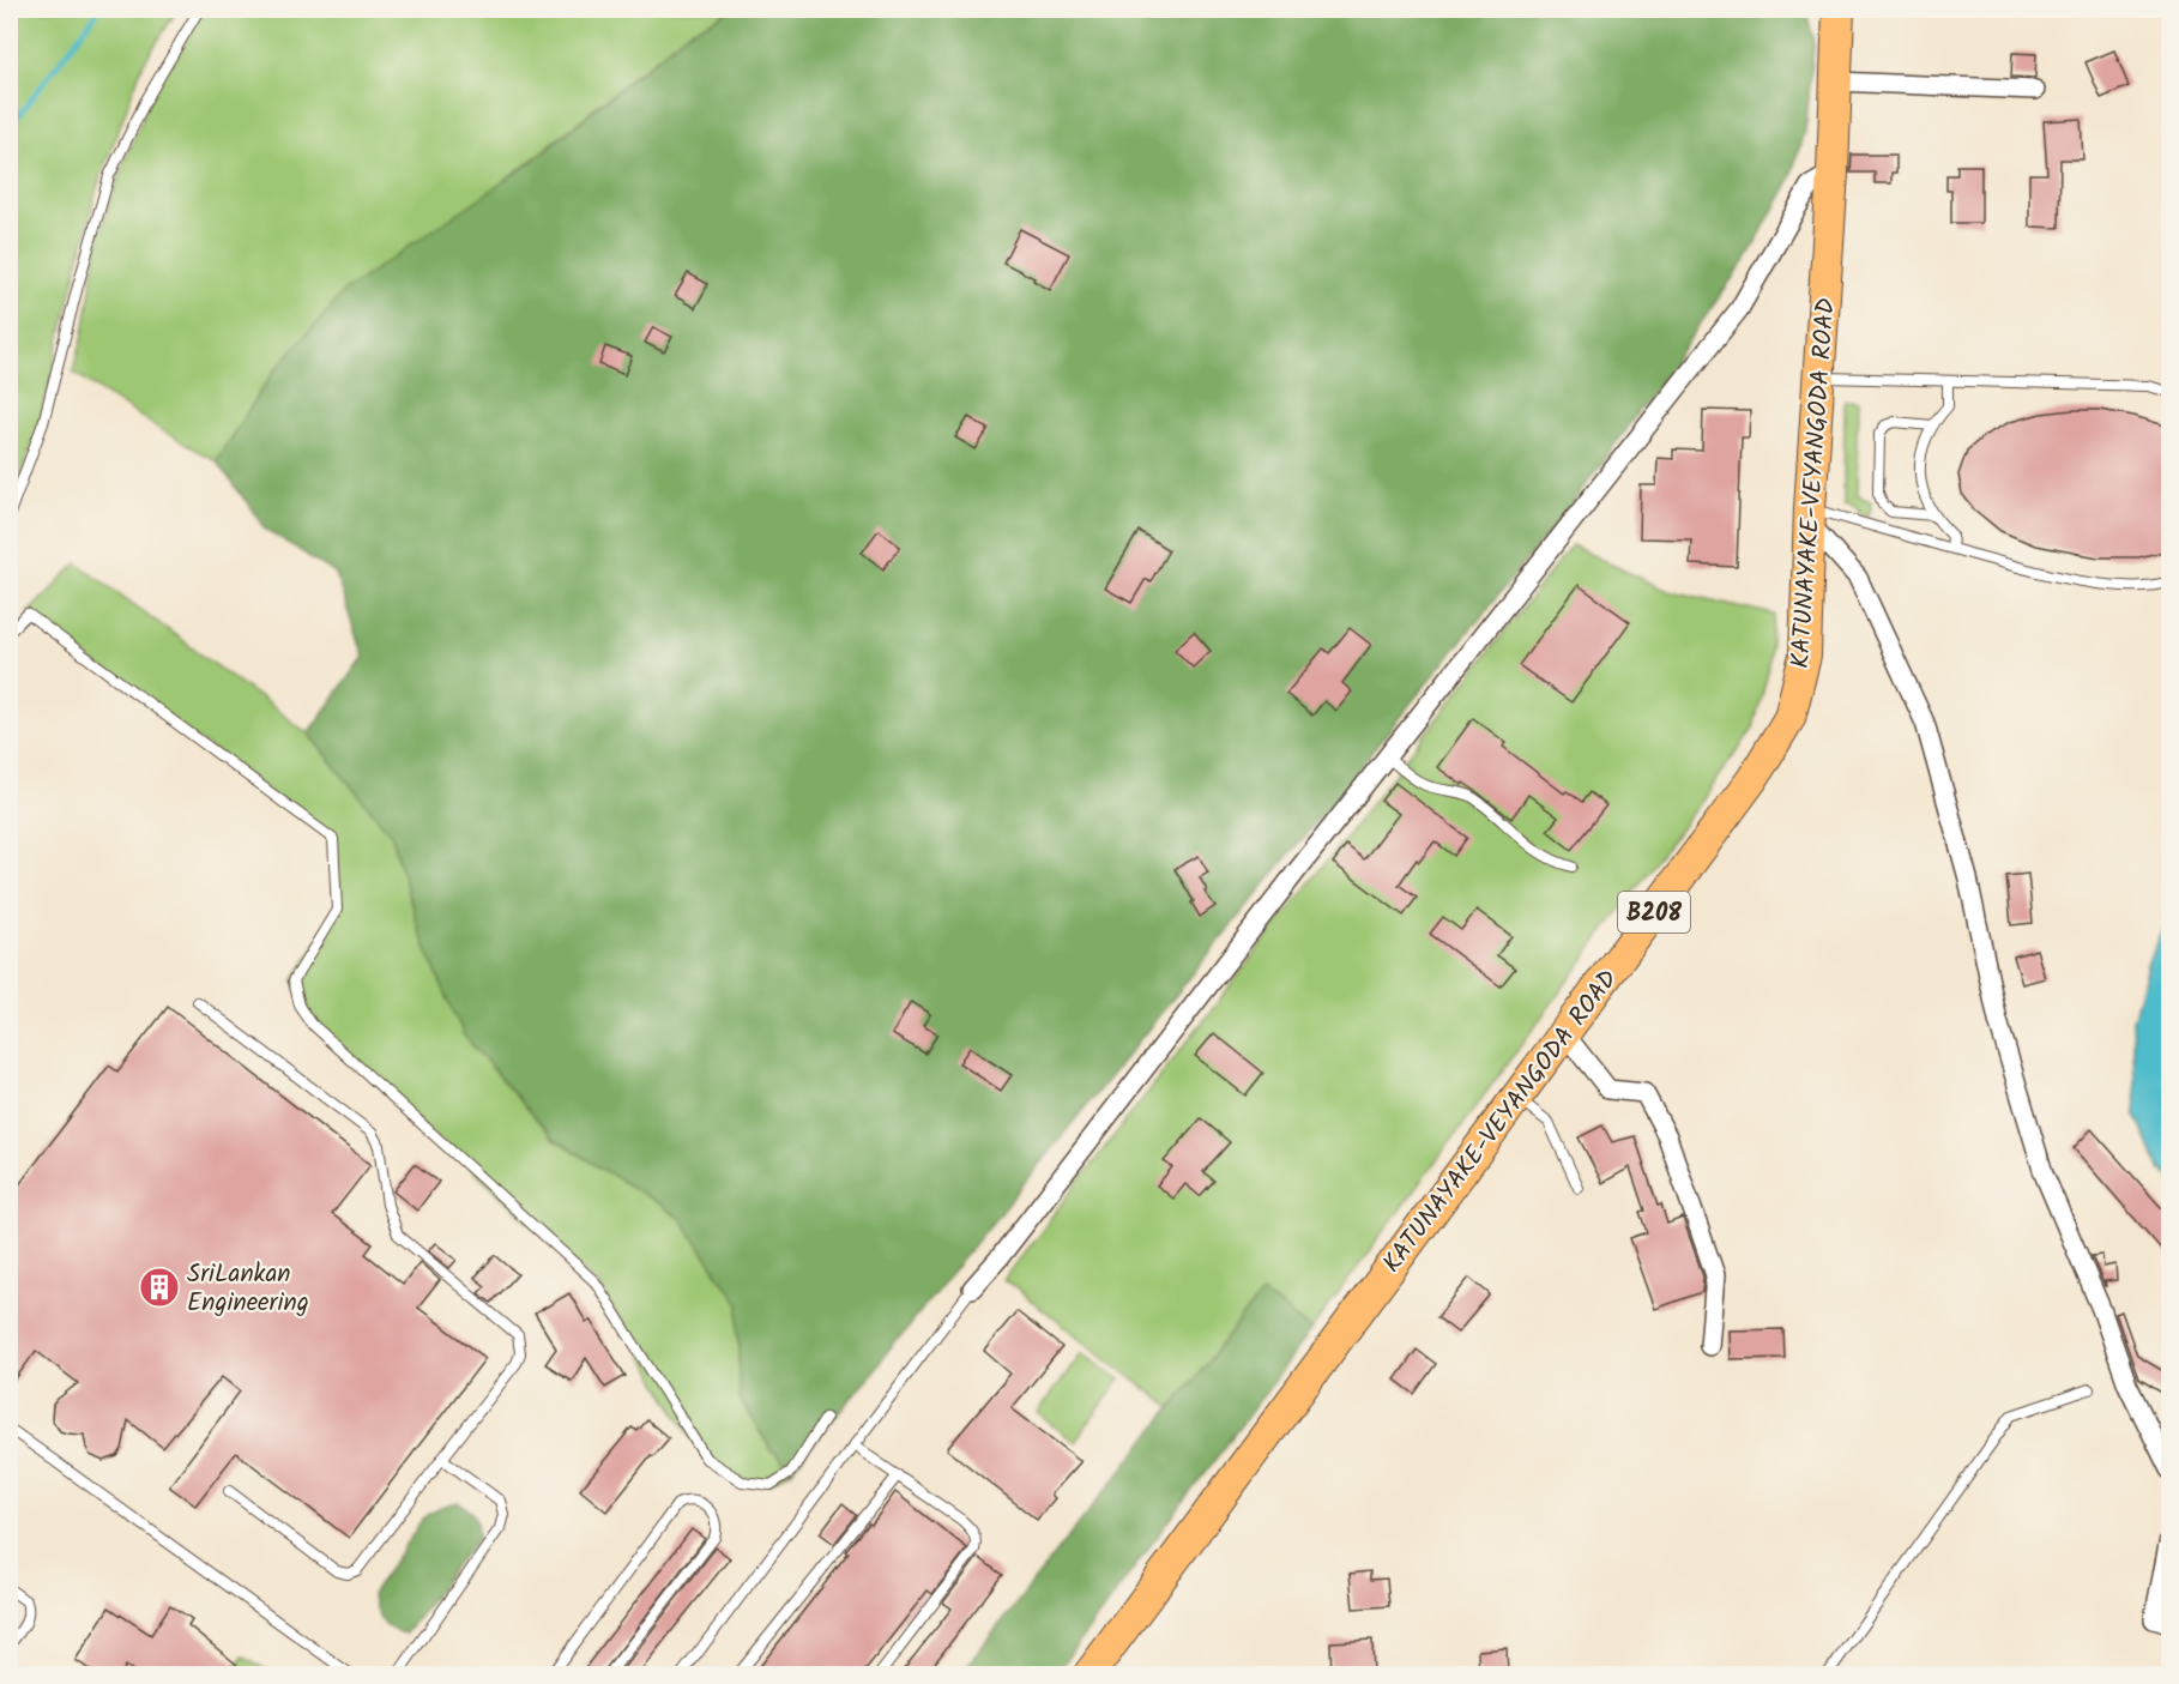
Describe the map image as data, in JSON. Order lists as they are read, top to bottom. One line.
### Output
{"streets":{"main road":["KATUNAYAKE-VEYANGODA ROAD","B208"]},"places":{"building":["SriLankan Engineering"]}}
